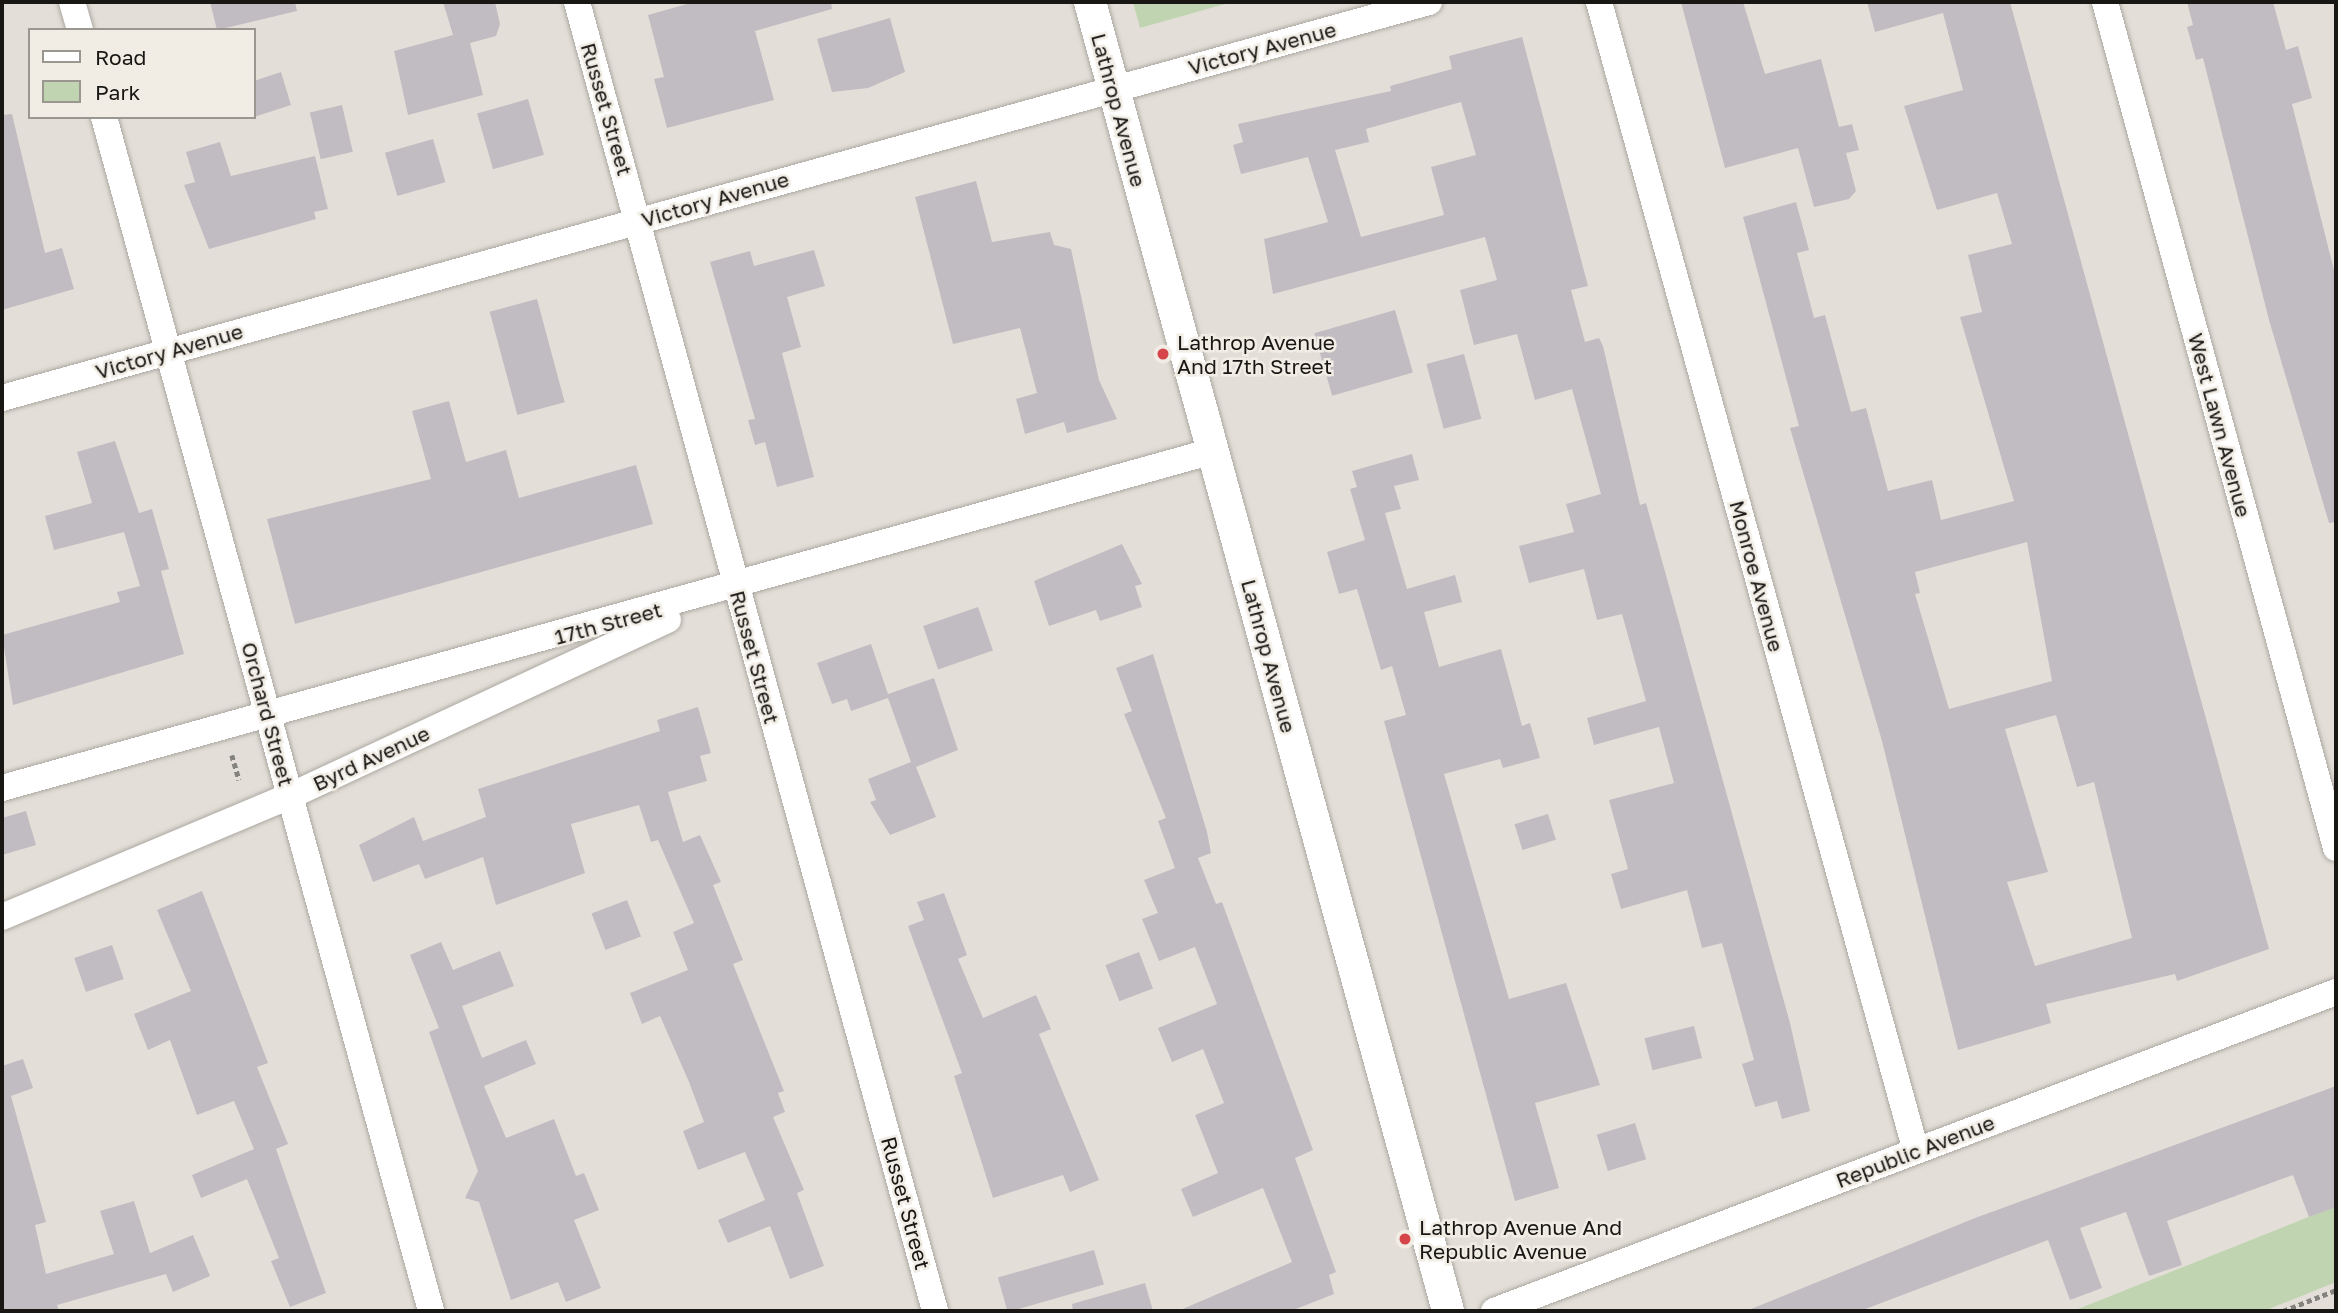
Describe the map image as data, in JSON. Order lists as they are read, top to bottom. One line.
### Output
{"streets":{"street":["Victory Avenue","Russet Street","Lathrop Avenue","West Lawn Avenue","Monroe Avenue","17th Street","Orchard Street","Byrd Avenue","Republic Avenue"]},"crossings":[["Victory Avenue","Russet Street"],["Victory Avenue","Lathrop Avenue"],["Victory Avenue","Orchard Street"],["Russet Street","17th Street"],["Russet Street","Byrd Avenue"],["Lathrop Avenue","17th Street"],["Monroe Avenue","Republic Avenue"],["17th Street","Orchard Street"],["17th Street","Byrd Avenue"],["Orchard Street","Byrd Avenue"]],"places":["Lathrop Avenue And 17th Street","Lathrop Avenue And Republic Avenue"],"legend":["Road","Park"]}
